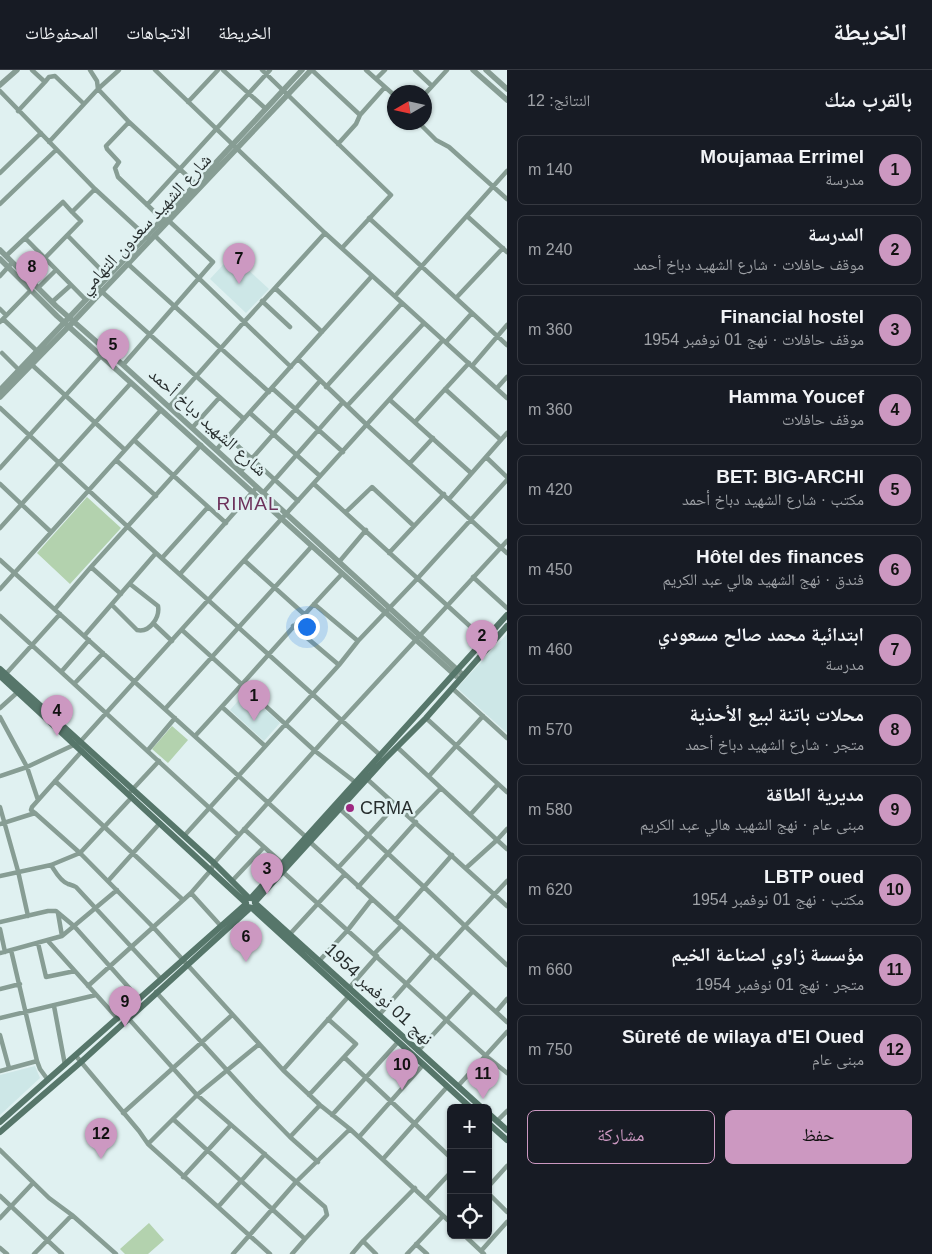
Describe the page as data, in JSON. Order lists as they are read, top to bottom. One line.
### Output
{"streets":{"main road":["نهج 01 نوفمبر 1954"],"street":["شارع الشهيد سعدون التهامي","شارع الشهيد دباخ أحمد"]},"crossings":[["شارع الشهيد سعدون التهامي","شارع الشهيد دباخ أحمد"]],"districts":["RIMAL"],"places":["CRMA"],"north":"left","page":{"header":"الخريطة","nav":["الخريطة","الاتجاهات","المحفوظات"],"heading":["بالقرب منك","النتائج: 12"],"list":[{"mark":"1","name":"Moujamaa Errimel","note":"مدرسة","value":"140 m"},{"mark":"2","name":"المدرسة","note":"موقف حافلات · شارع الشهيد دباخ أحمد","value":"240 m"},{"mark":"3","name":"Financial hostel","note":"موقف حافلات · نهج 01 نوفمبر 1954","value":"360 m"},{"mark":"4","name":"Hamma Youcef","note":"موقف حافلات","value":"360 m"},{"mark":"5","name":"BET: BIG-ARCHI","note":"مكتب · شارع الشهيد دباخ أحمد","value":"420 m"},{"mark":"6","name":"Hôtel des finances","note":"فندق · نهج الشهيد هالي عبد الكريم","value":"450 m"},{"mark":"7","name":"ابتدائية محمد صالح مسعودي","note":"مدرسة","value":"460 m"},{"mark":"8","name":"محلات باتنة لبيع الأحذية","note":"متجر · شارع الشهيد دباخ أحمد","value":"570 m"},{"mark":"9","name":"مديرية الطاقة","note":"مبنى عام · نهج الشهيد هالي عبد الكريم","value":"580 m"},{"mark":"10","name":"LBTP oued","note":"مكتب · نهج 01 نوفمبر 1954","value":"620 m"},{"mark":"11","name":"مؤسسة زاوي لصناعة الخيم","note":"متجر · نهج 01 نوفمبر 1954","value":"660 m"},{"mark":"12","name":"Sûreté de wilaya d'El Oued","note":"مبنى عام","value":"750 m"}],"pins":["7","8","5","2","1","4","3","6","9","10","11","12"],"buttons":["حفظ","مشاركة"],"map_buttons":["+","−"]}}
